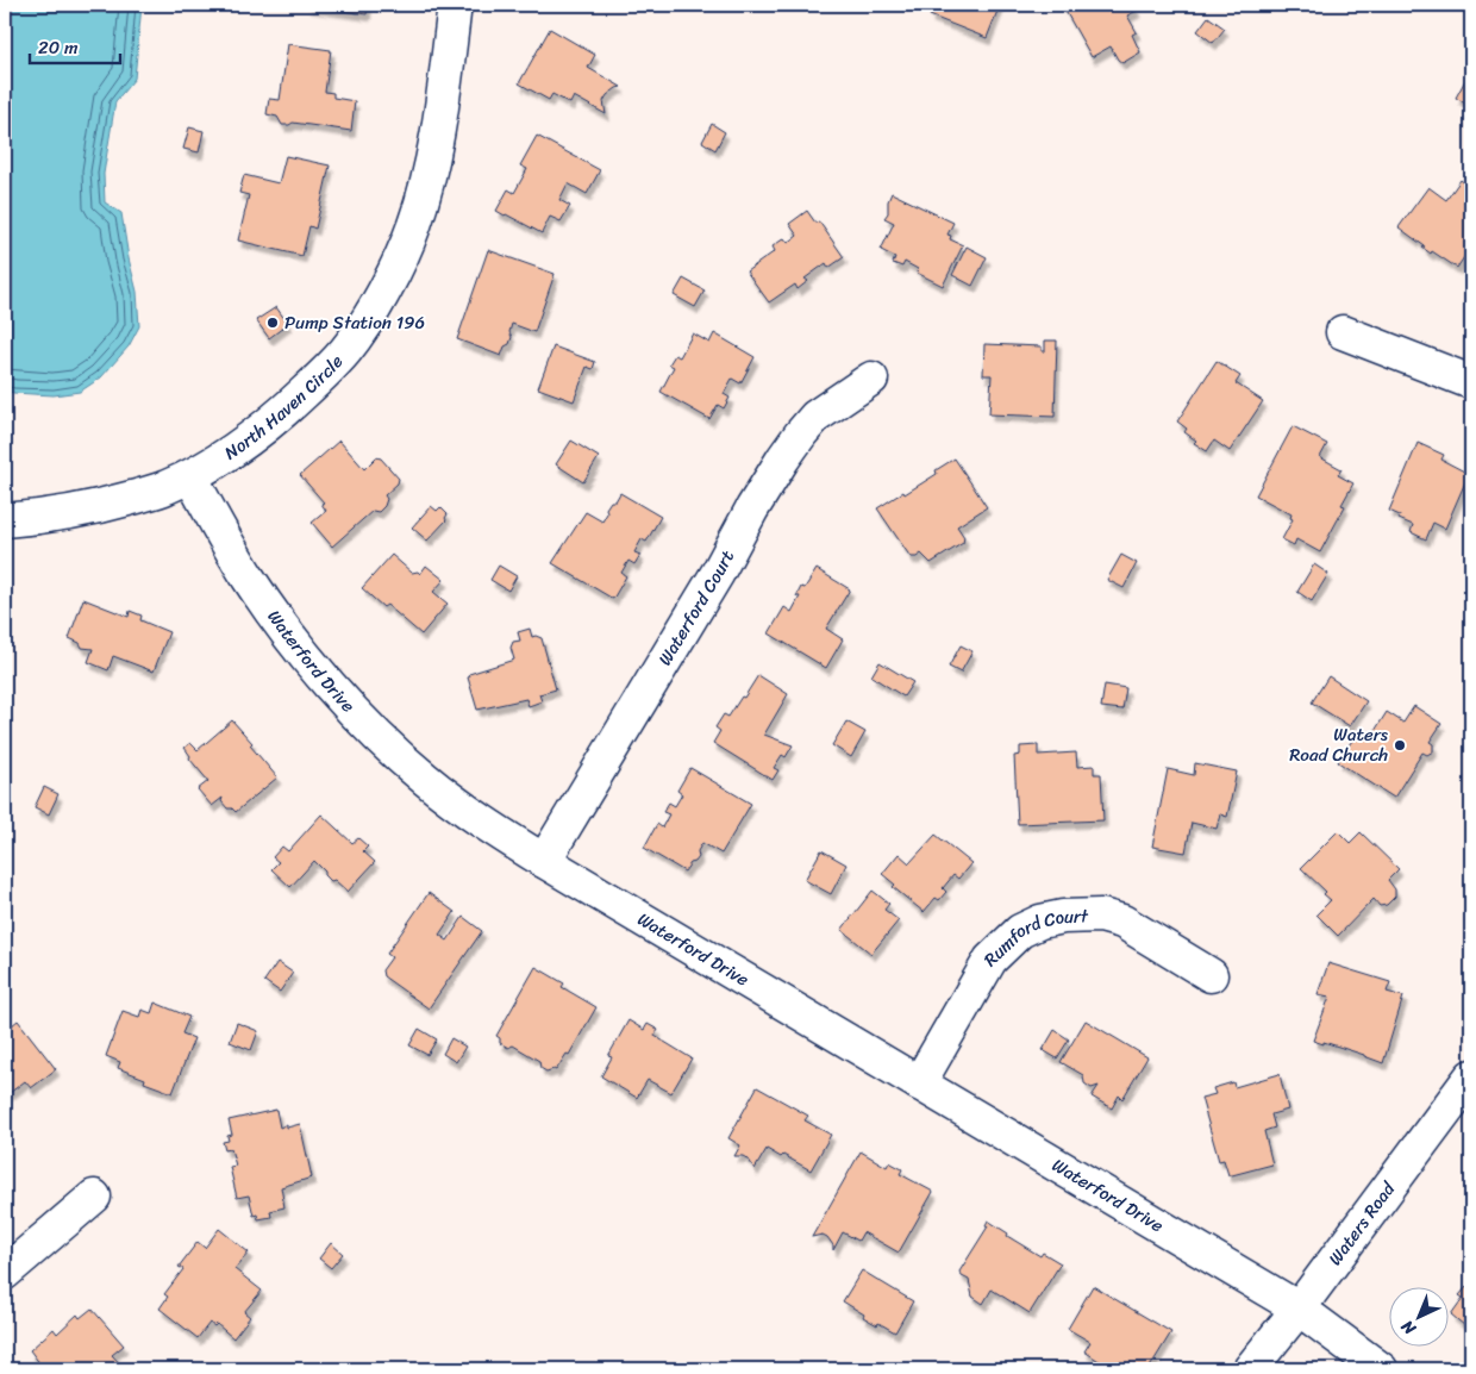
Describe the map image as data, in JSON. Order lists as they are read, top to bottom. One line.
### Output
{"streets":{"street":["North Haven Circle","Waterford Court","Waterford Drive","Rumford Court","Waters Road"]},"crossings":[["North Haven Circle","Waterford Drive"],["Waterford Court","Waterford Drive"],["Waterford Drive","Rumford Court"],["Waterford Drive","Waters Road"]],"places":["Pump Station 196","Waters Road Church"],"scale_bar":"20 m","north":"bottom left"}
